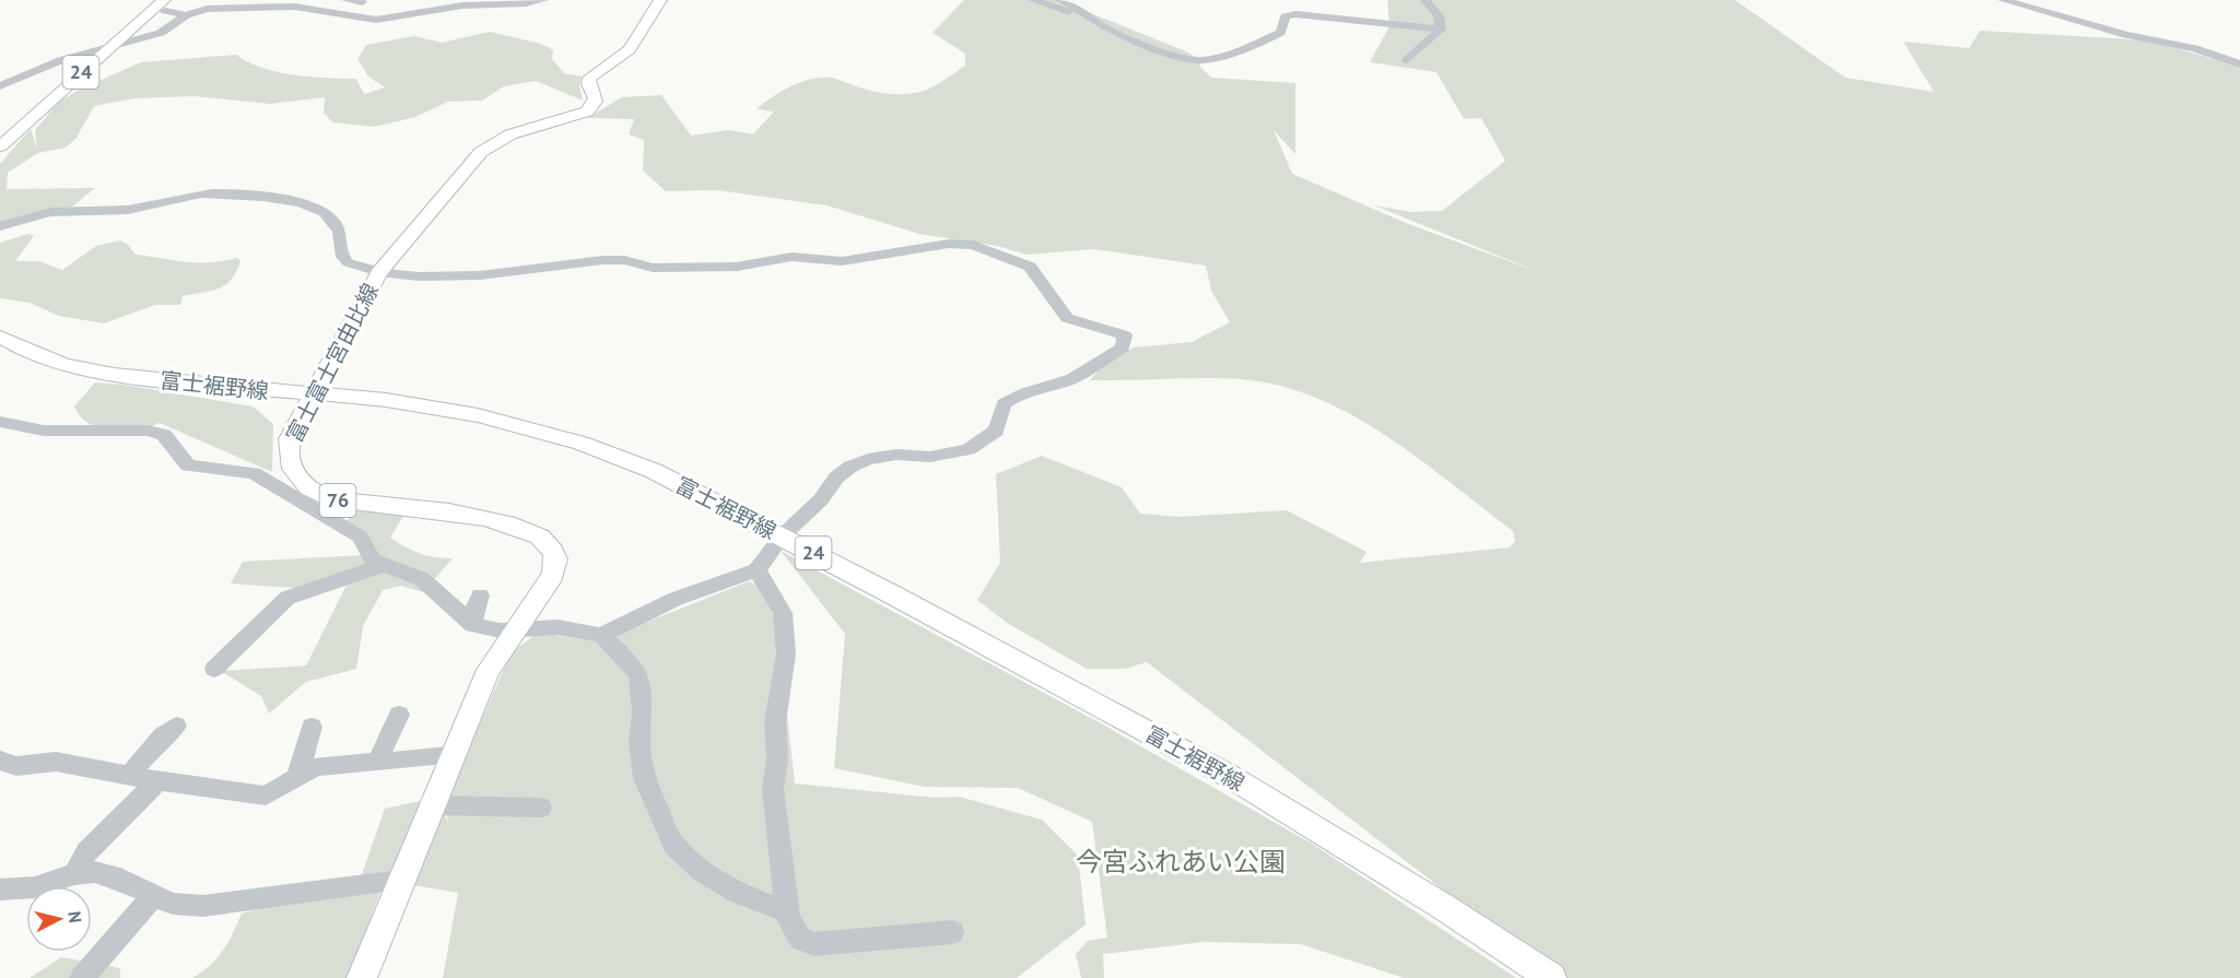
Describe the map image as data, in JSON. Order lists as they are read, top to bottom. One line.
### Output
{"streets":{"main road":["24","富士富士宮由比線","富士裾野線","76"]},"crossings":[["富士富士宮由比線","富士裾野線"]],"parks":["今宮ふれあい公園"],"north":"right"}
